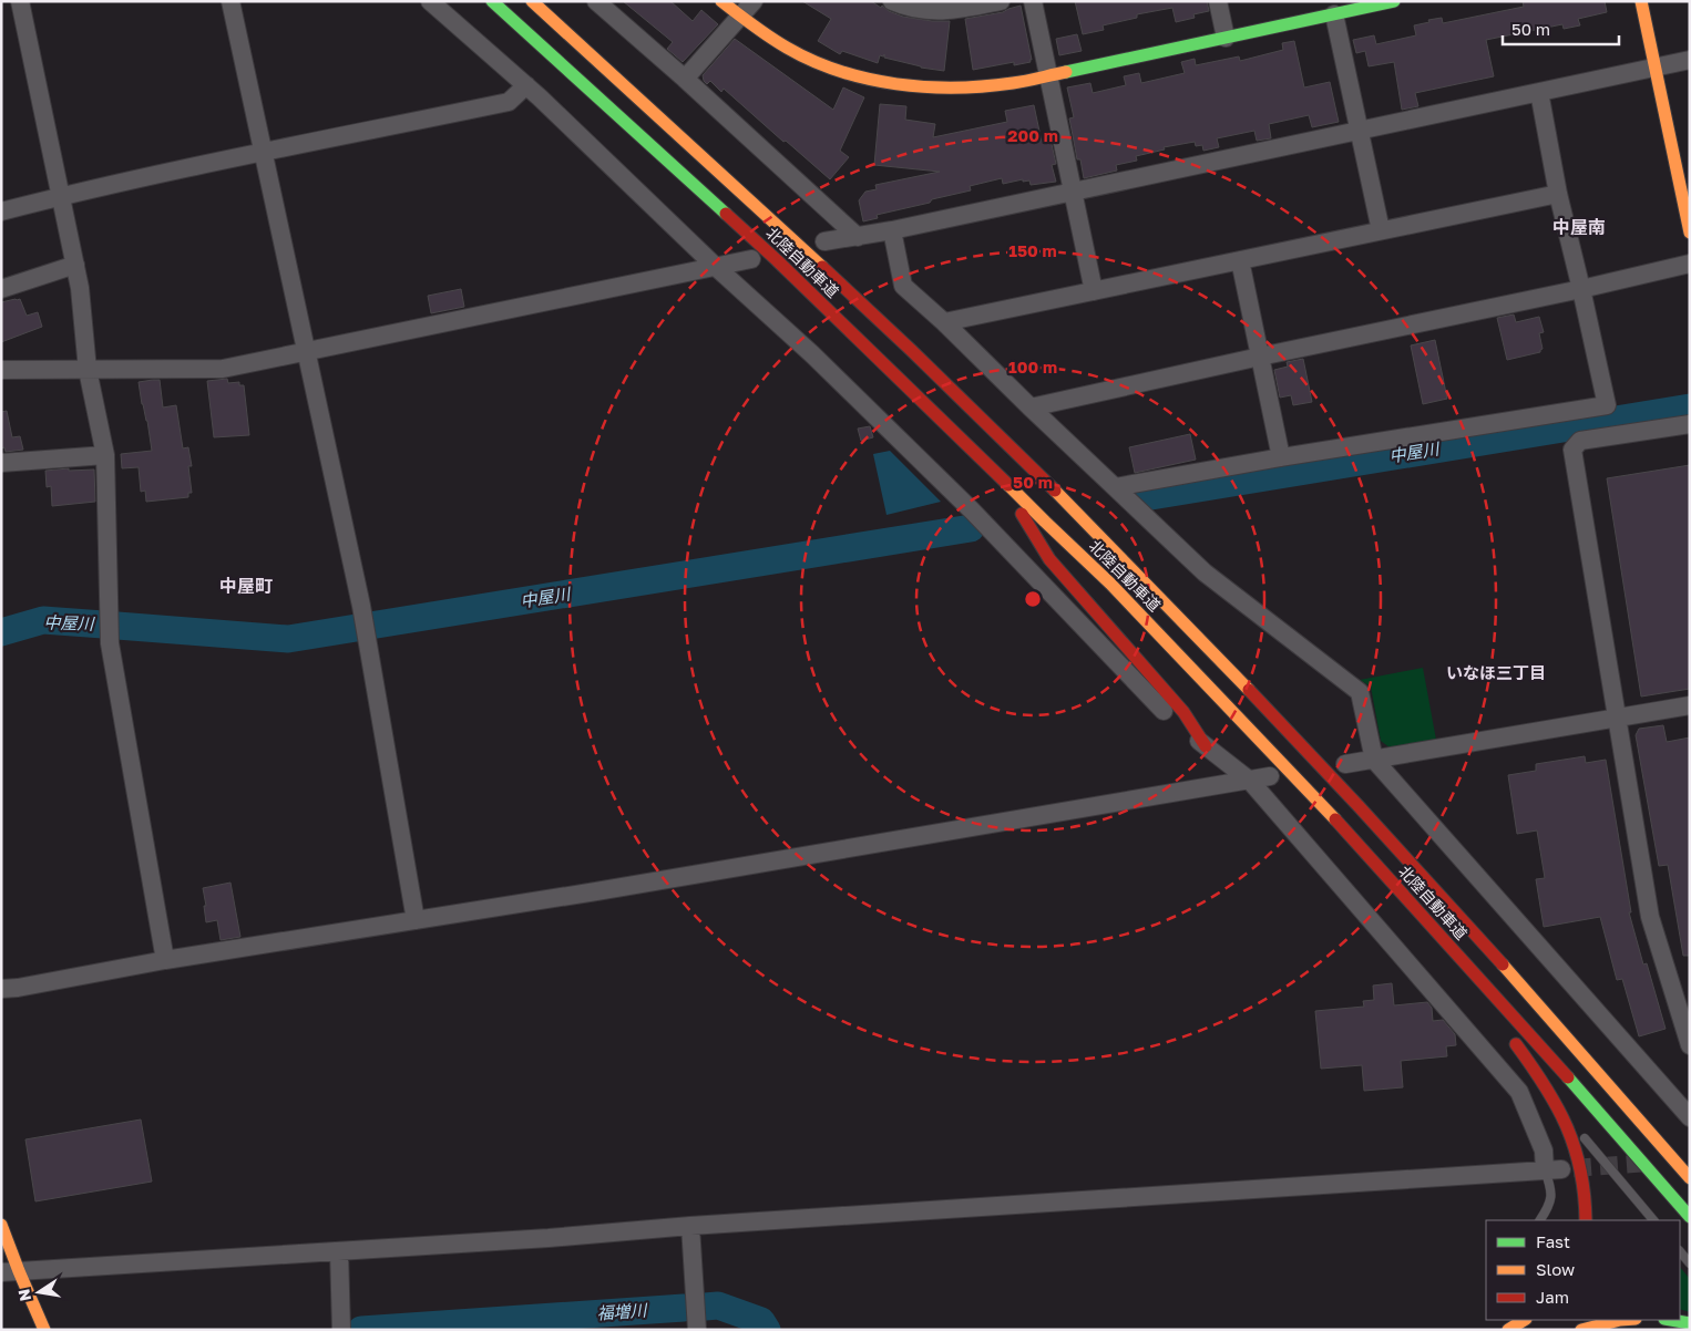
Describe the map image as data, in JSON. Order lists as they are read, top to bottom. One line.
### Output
{"streets":{"main road":["北陸自動車道"]},"districts":["中屋南","中屋町","いなほ三丁目"],"water":["中屋川","福増川"],"legend":["Fast","Slow","Jam"],"scale_bar":"50 m","north":"left","rings":["200 m","150 m","100 m","50 m"]}
